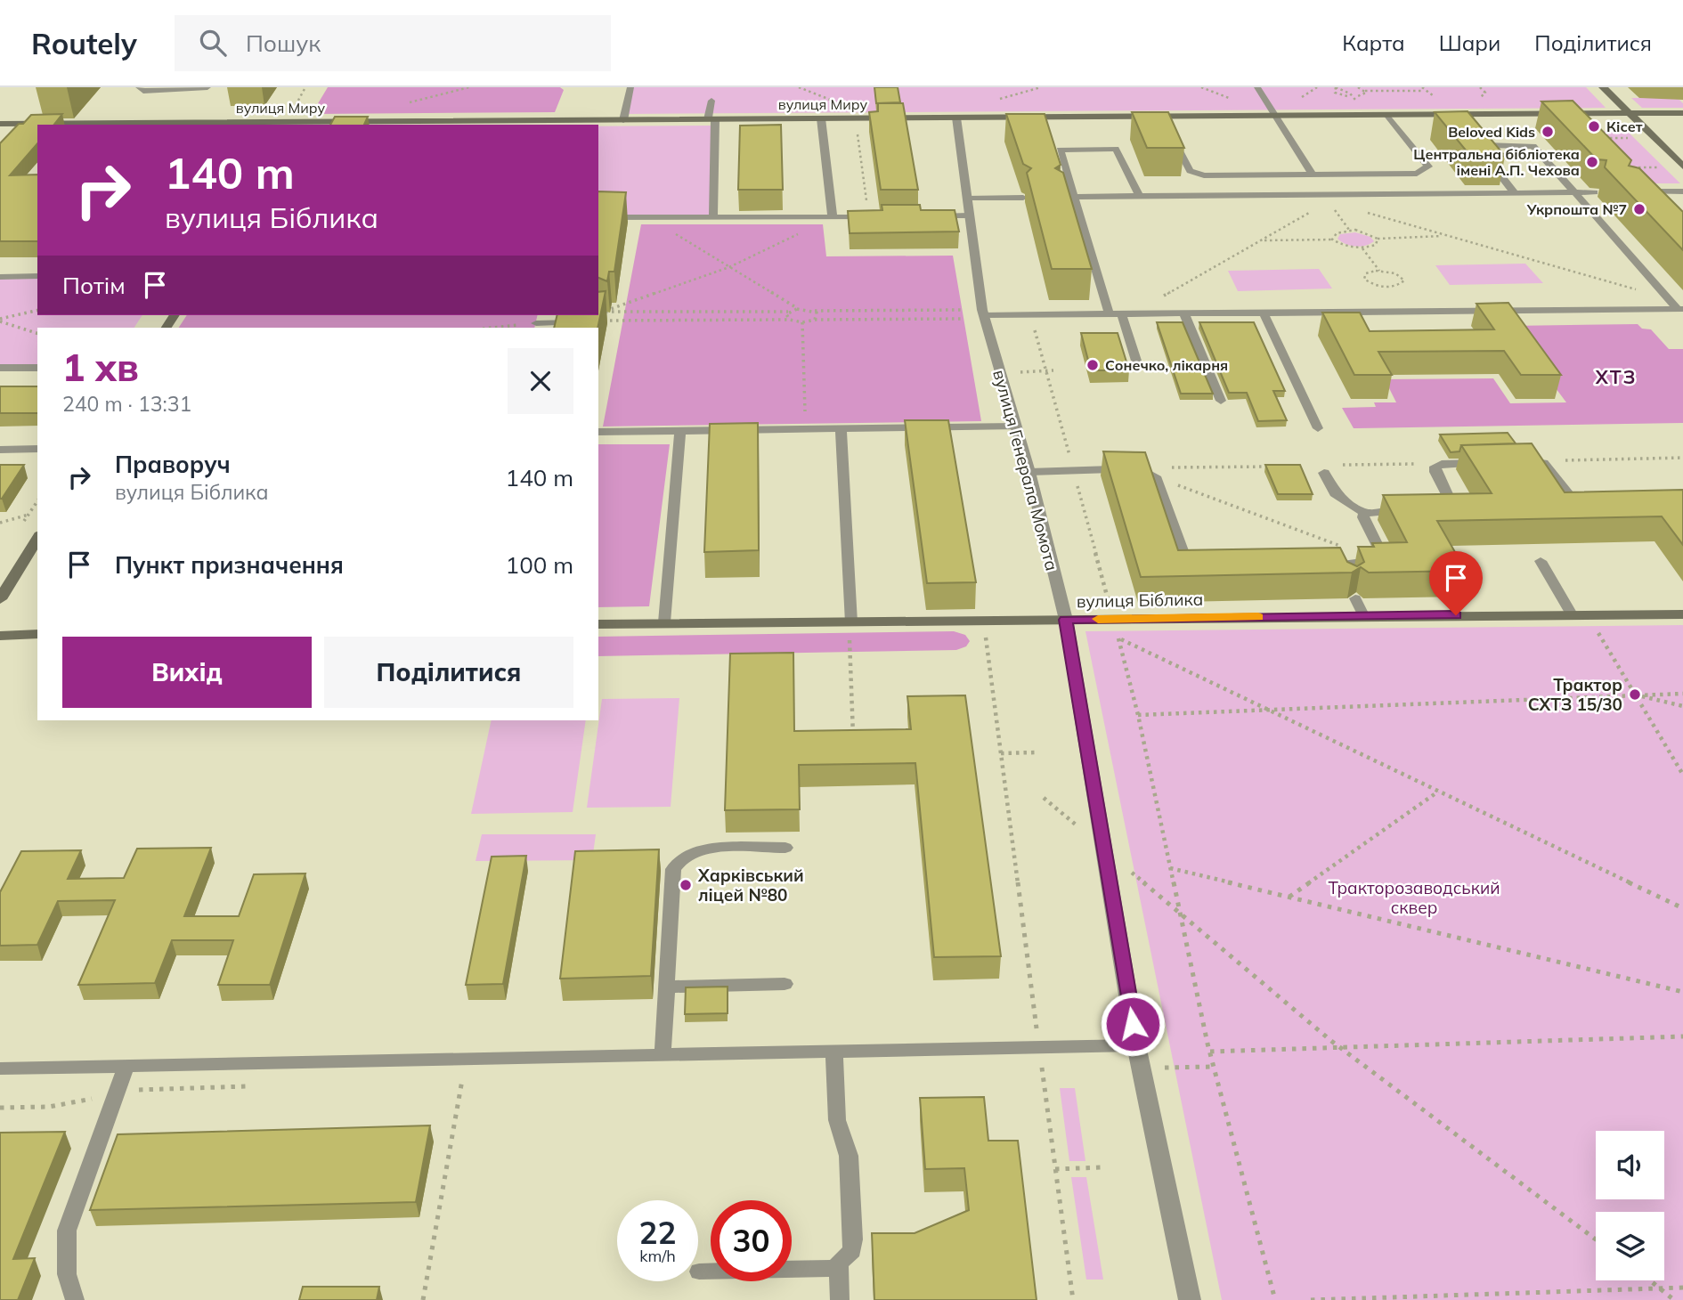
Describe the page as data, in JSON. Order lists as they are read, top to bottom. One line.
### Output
{"streets":{"street":["вулиця Миру","вулиця Генерала Момота","вулиця Біблика"]},"crossings":[["вулиця Миру","вулиця Генерала Момота"],["вулиця Генерала Момота","вулиця Біблика"]],"districts":["ХТЗ"],"parks":["Тракторозаводський сквер"],"places":["Кісет","Beloved Kids","Центральна бібліотека імені А.П. Чехова","Укрпошта №7","Сонечко, лікарня","Трактор СХТЗ 15/30","Харківський ліцей №80"],"page":{"header":"Routely","search":"Пошук","nav":["Карта","Шари","Поділитися"],"turn":["140 m","вулиця Біблика"],"then":"Потім","heading":["1 хв","240 m · 13:31"],"list":[{"name":"Праворуч","note":"вулиця Біблика","value":"140 m"},{"name":"Пункт призначення","value":"100 m"}],"buttons":["Вихід","Поділитися"],"speed":"22 km/h","limit":"30"}}
